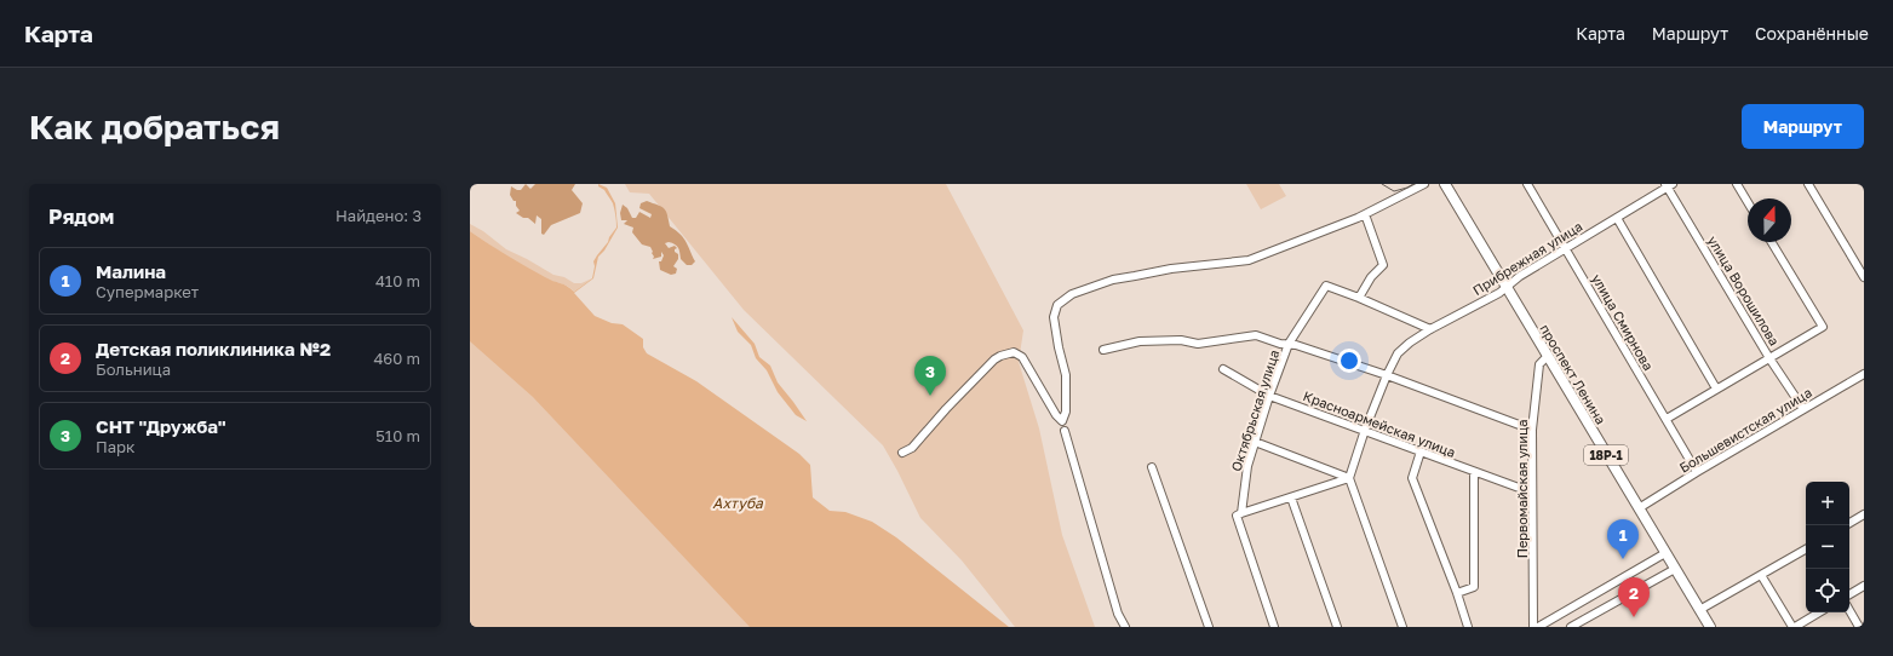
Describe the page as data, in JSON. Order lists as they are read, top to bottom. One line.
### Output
{"streets":{"main road":["проспект Ленина","18Р-1"],"street":["Прибрежная улица","улица Ворошилова","улица Смирнова","Октябрьская улица","Красноармейская улица","Большевистская улица","Первомайская улица"]},"crossings":[["Прибрежная улица","улица Ворошилова"],["Прибрежная улица","улица Смирнова"],["Прибрежная улица","проспект Ленина"],["Прибрежная улица","Октябрьская улица"],["Прибрежная улица","Красноармейская улица"],["улица Ворошилова","Большевистская улица"],["улица Смирнова","Большевистская улица"],["проспект Ленина","Большевистская улица"],["проспект Ленина","Первомайская улица"],["Октябрьская улица","Красноармейская улица"],["Красноармейская улица","Первомайская улица"]],"water":["Ахтуба"],"north":"top","page":{"header":"Карта","nav":["Карта","Маршрут","Сохранённые"],"buttons":"Маршрут","title":"Как добраться","heading":["Рядом","Найдено: 3"],"list":[{"mark":"1","name":"Малина","note":"Супермаркет","value":"410 m"},{"mark":"2","name":"Детская поликлиника №2","note":"Больница","value":"460 m"},{"mark":"3","name":"СНТ \"Дружба\"","note":"Парк","value":"510 m"}],"pins":["3","1","2"],"map_buttons":["+","−"]}}
